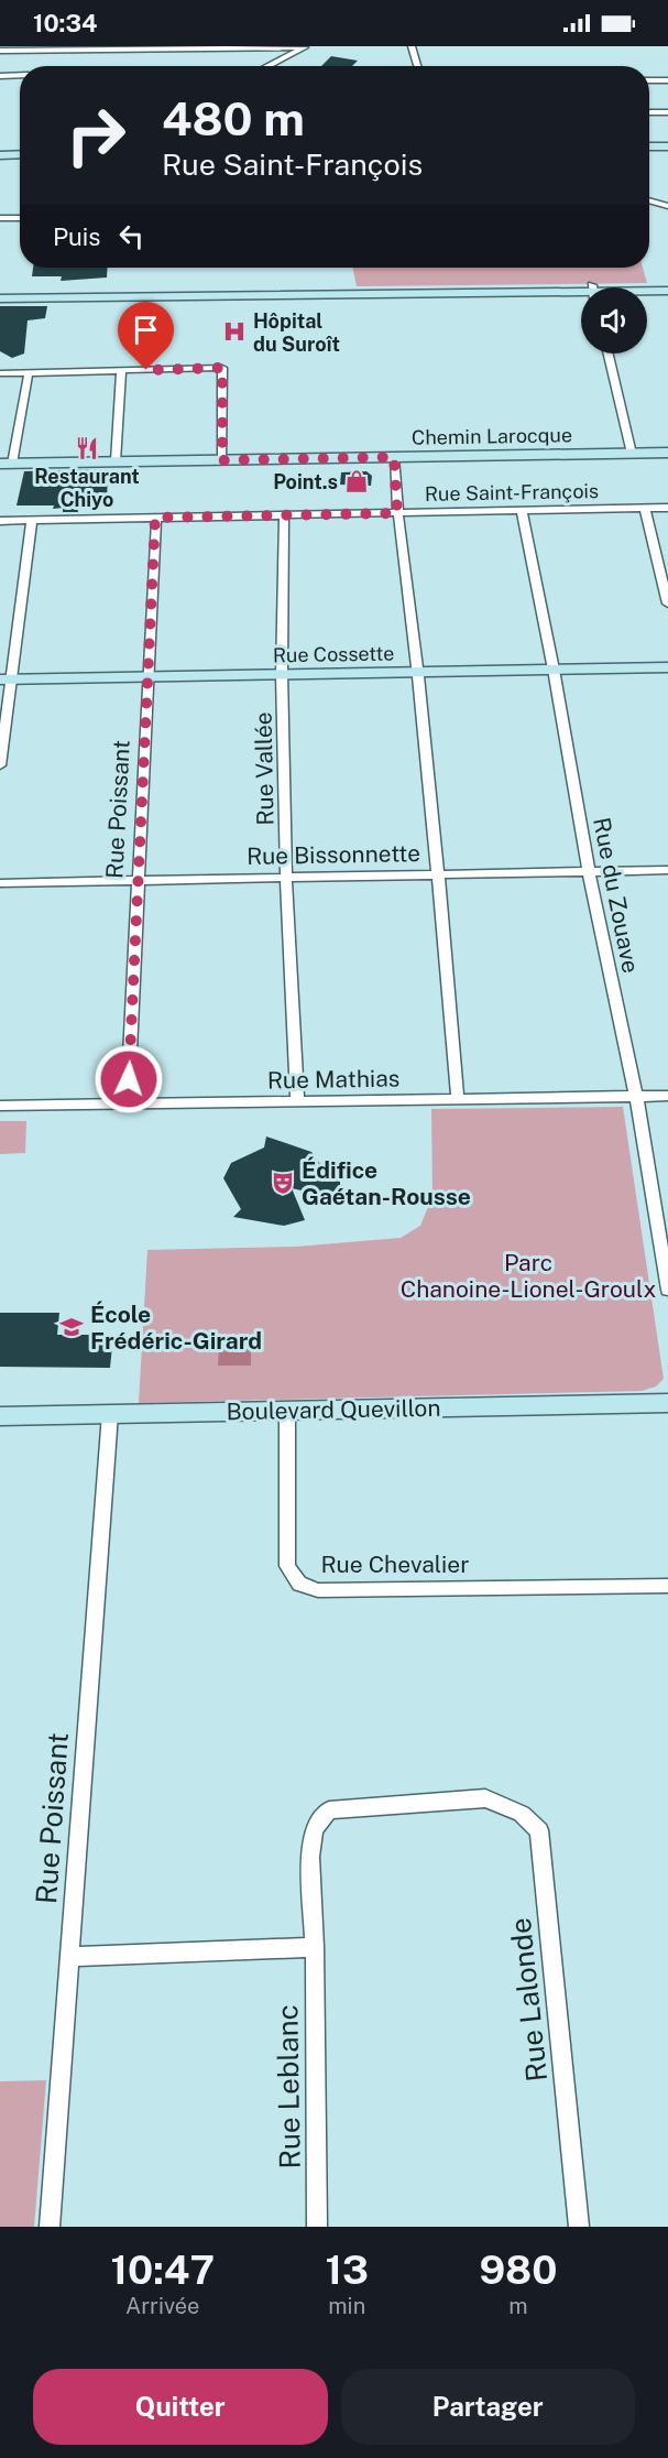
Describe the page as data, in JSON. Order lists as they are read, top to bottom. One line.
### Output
{"streets":{"street":["Chemin Larocque","Rue Saint-François","Rue Cossette","Rue Vallée","Rue Poissant","Rue Bissonnette","Rue du Zouave","Rue Mathias","Boulevard Quevillon","Rue Chevalier","Rue Lalonde","Rue Leblanc"]},"crossings":[["Rue Saint-François","Rue Vallée"],["Rue Saint-François","Rue Poissant"],["Rue Saint-François","Rue du Zouave"],["Rue Cossette","Rue Vallée"],["Rue Cossette","Rue Poissant"],["Rue Cossette","Rue du Zouave"],["Rue Vallée","Rue Bissonnette"],["Rue Vallée","Rue Mathias"],["Rue Poissant","Rue Bissonnette"],["Rue Poissant","Rue Mathias"],["Rue Poissant","Boulevard Quevillon"],["Rue Bissonnette","Rue du Zouave"],["Rue du Zouave","Rue Mathias"],["Boulevard Quevillon","Rue Chevalier"],["Rue Lalonde","Rue Leblanc"]],"parks":["Parc Chanoine-Lionel-Groulx"],"places":{"hospital":["Hôpital du Suroît"],"restaurant":["Restaurant Chiyo"],"shop":["Point.s"],"theatre":["Édifice Gaétan-Rousse"],"school or university":["École Frédéric-Girard"]},"page":{"status":"10:34","turn":["480 m","Rue Saint-François"],"then":"Puis","eta":["10:47","Arrivée","13","min","980","m"],"buttons":["Quitter","Partager"]}}
